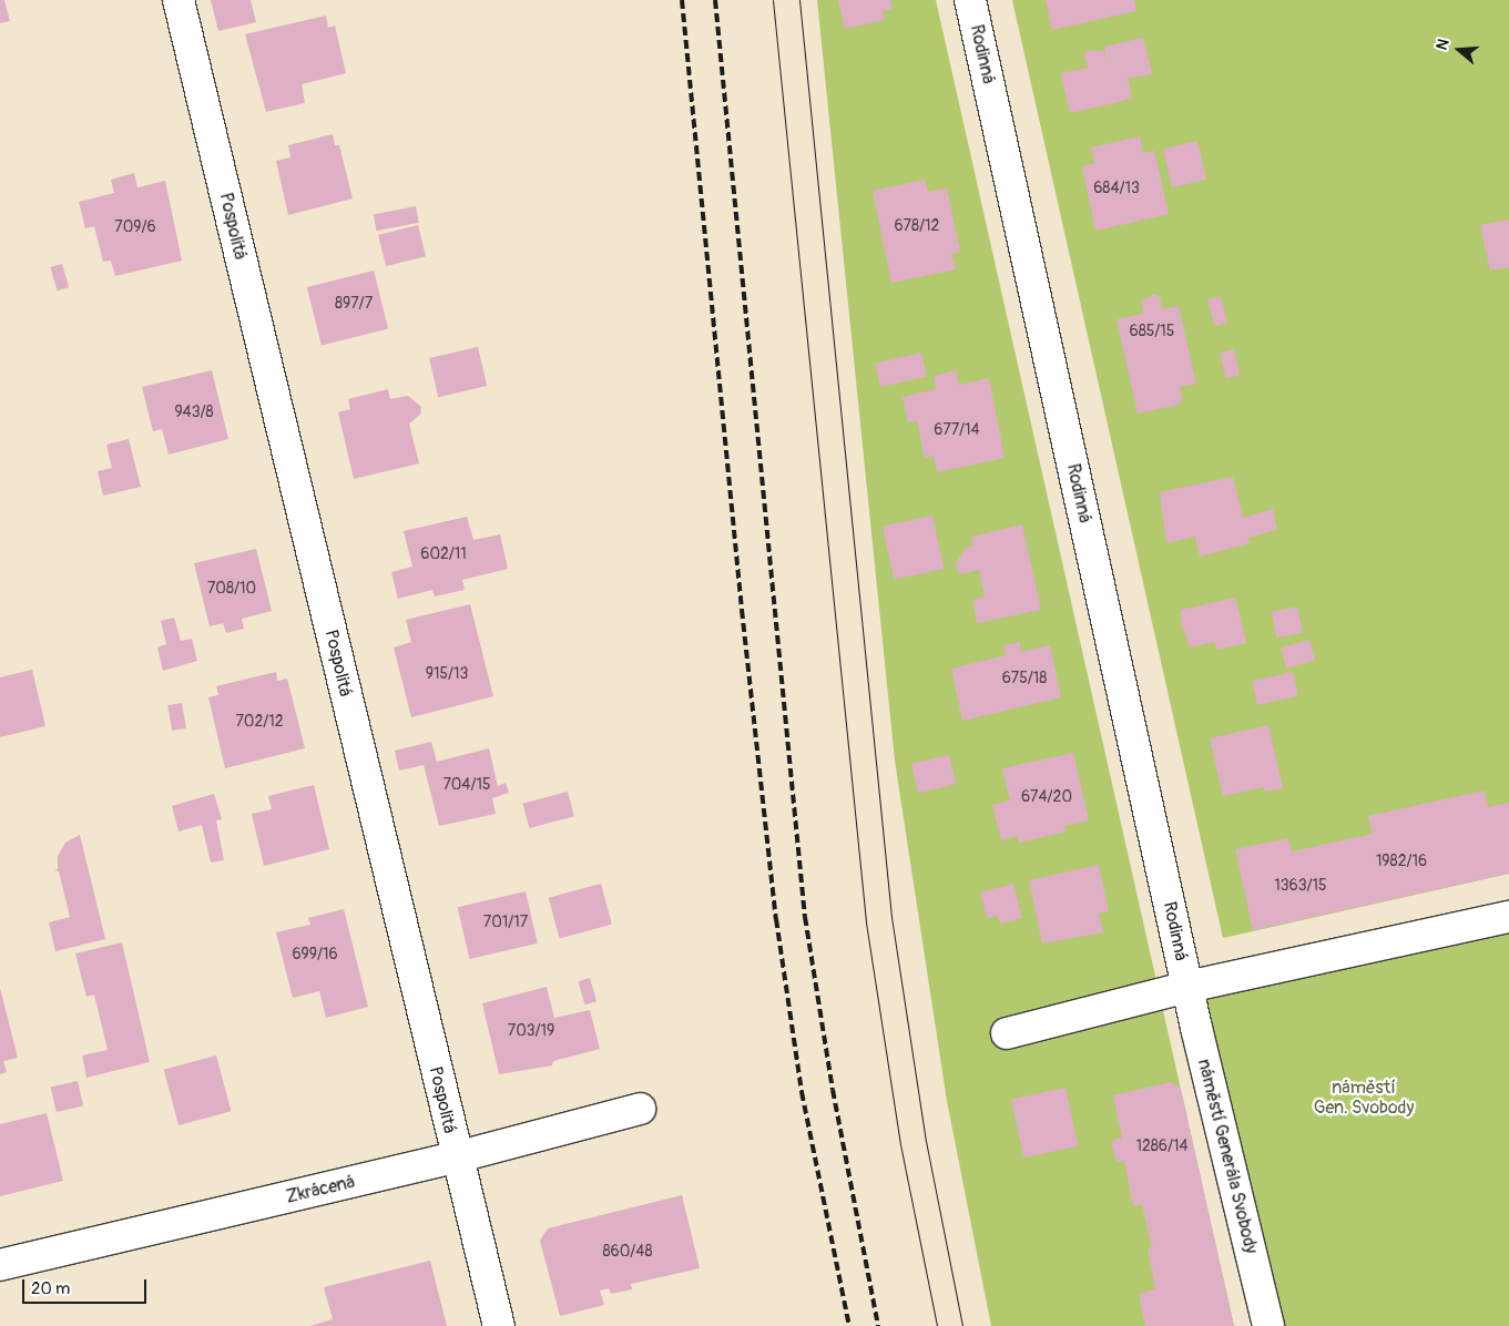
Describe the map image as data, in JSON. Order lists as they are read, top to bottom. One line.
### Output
{"streets":{"street":["Rodinná","Pospolitá","náměstí Generála Svobody","Zkrácená"]},"crossings":[["Rodinná","náměstí Generála Svobody"],["Pospolitá","Zkrácená"]],"parks":["náměstí Gen. Svobody"],"house_numbers":["684/13","678/12","709/6","897/7","685/15","943/8","677/14","602/11","708/10","915/13","675/18","702/12","704/15","674/20","1982/16","1363/15","701/17","699/16","703/19","1286/14","860/48"],"scale_bar":"20 m","north":"left"}
